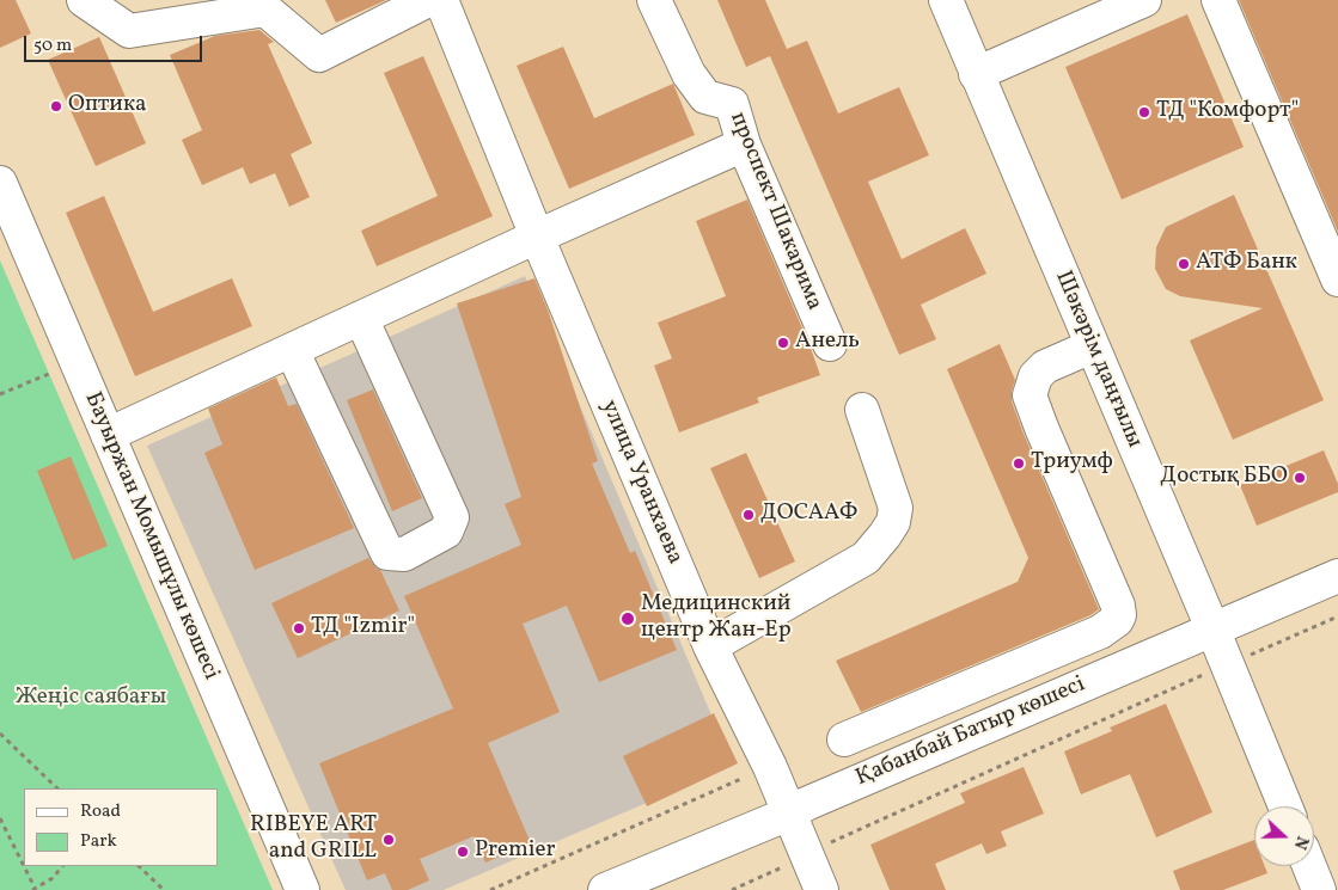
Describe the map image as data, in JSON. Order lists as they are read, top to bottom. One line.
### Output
{"streets":{"street":["проспект Шакарима","Шәкәрім даңғылы","улица Уранхаева","Бауыржан Момышұлы көшесі","Қабанбай Батыр көшесі"]},"crossings":[["Шәкәрім даңғылы","Қабанбай Батыр көшесі"],["улица Уранхаева","Қабанбай Батыр көшесі"]],"parks":["Жеңіс саябағы"],"places":["Оптика","ТД \"Комфорт\"","АТФ Банк","Анель","Триумф","Достық ББО","ДОСААФ","Медицинский центр Жан-Ер","ТД \"Izmir\"","RIBEYE ART and GRILL","Premier"],"legend":["Road","Park"],"scale_bar":"50 m","north":"right"}
